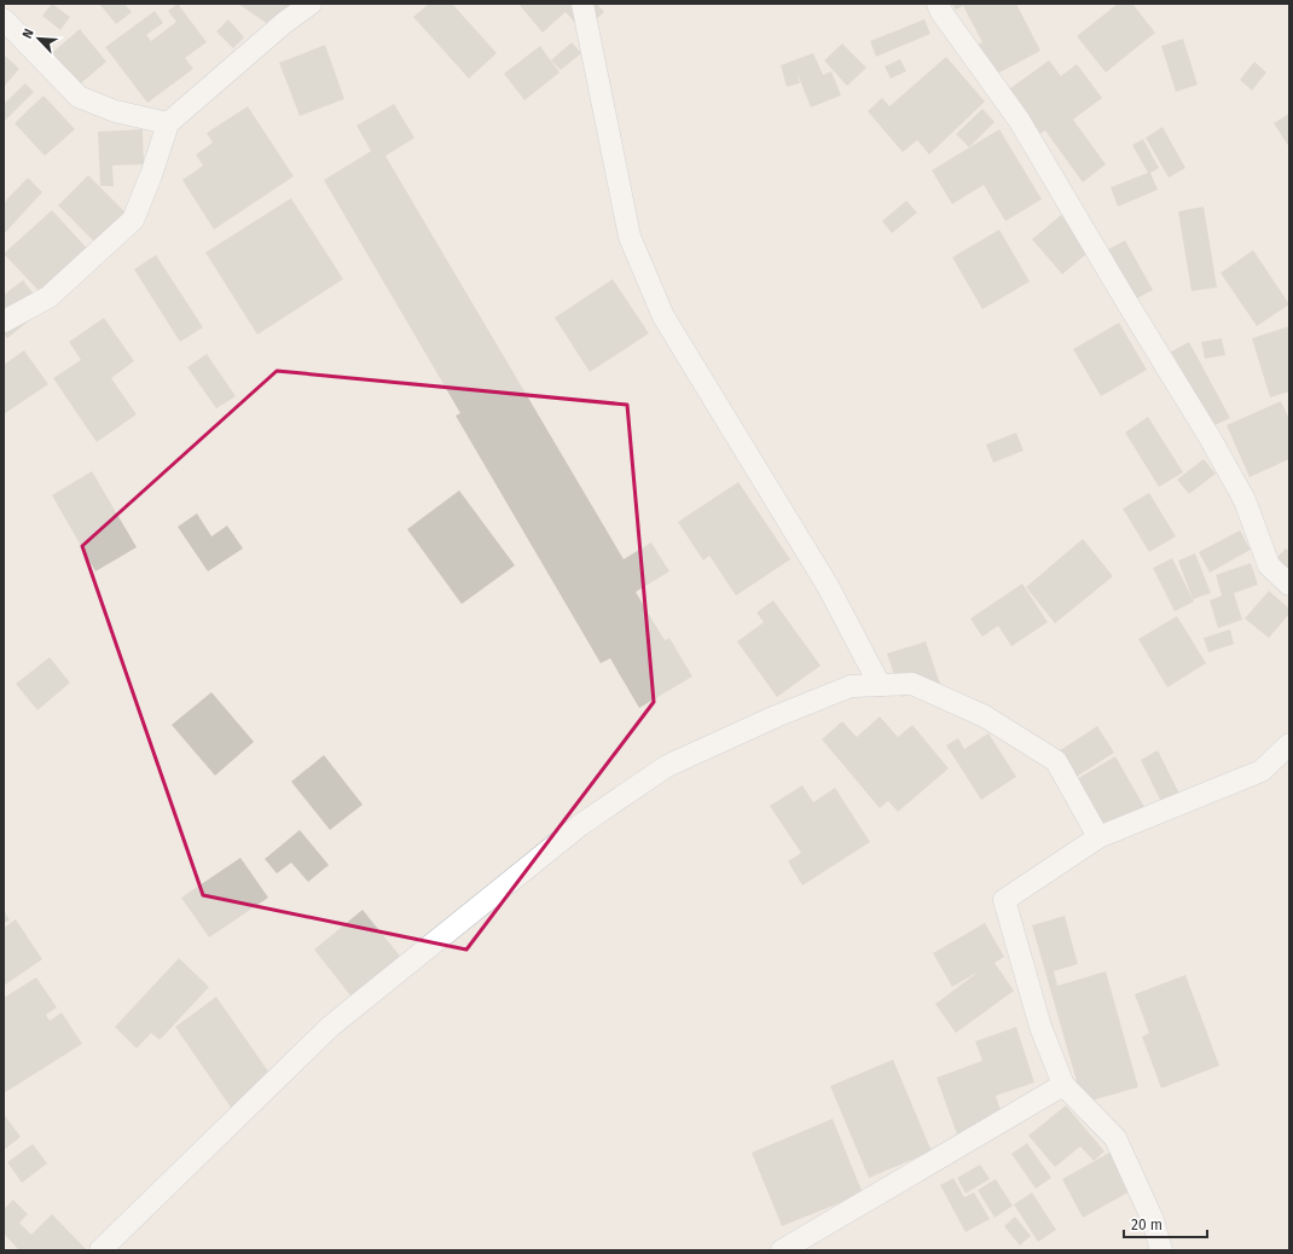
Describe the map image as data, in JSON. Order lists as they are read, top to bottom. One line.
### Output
{"scale_bar":"20 m","north":"top left"}
